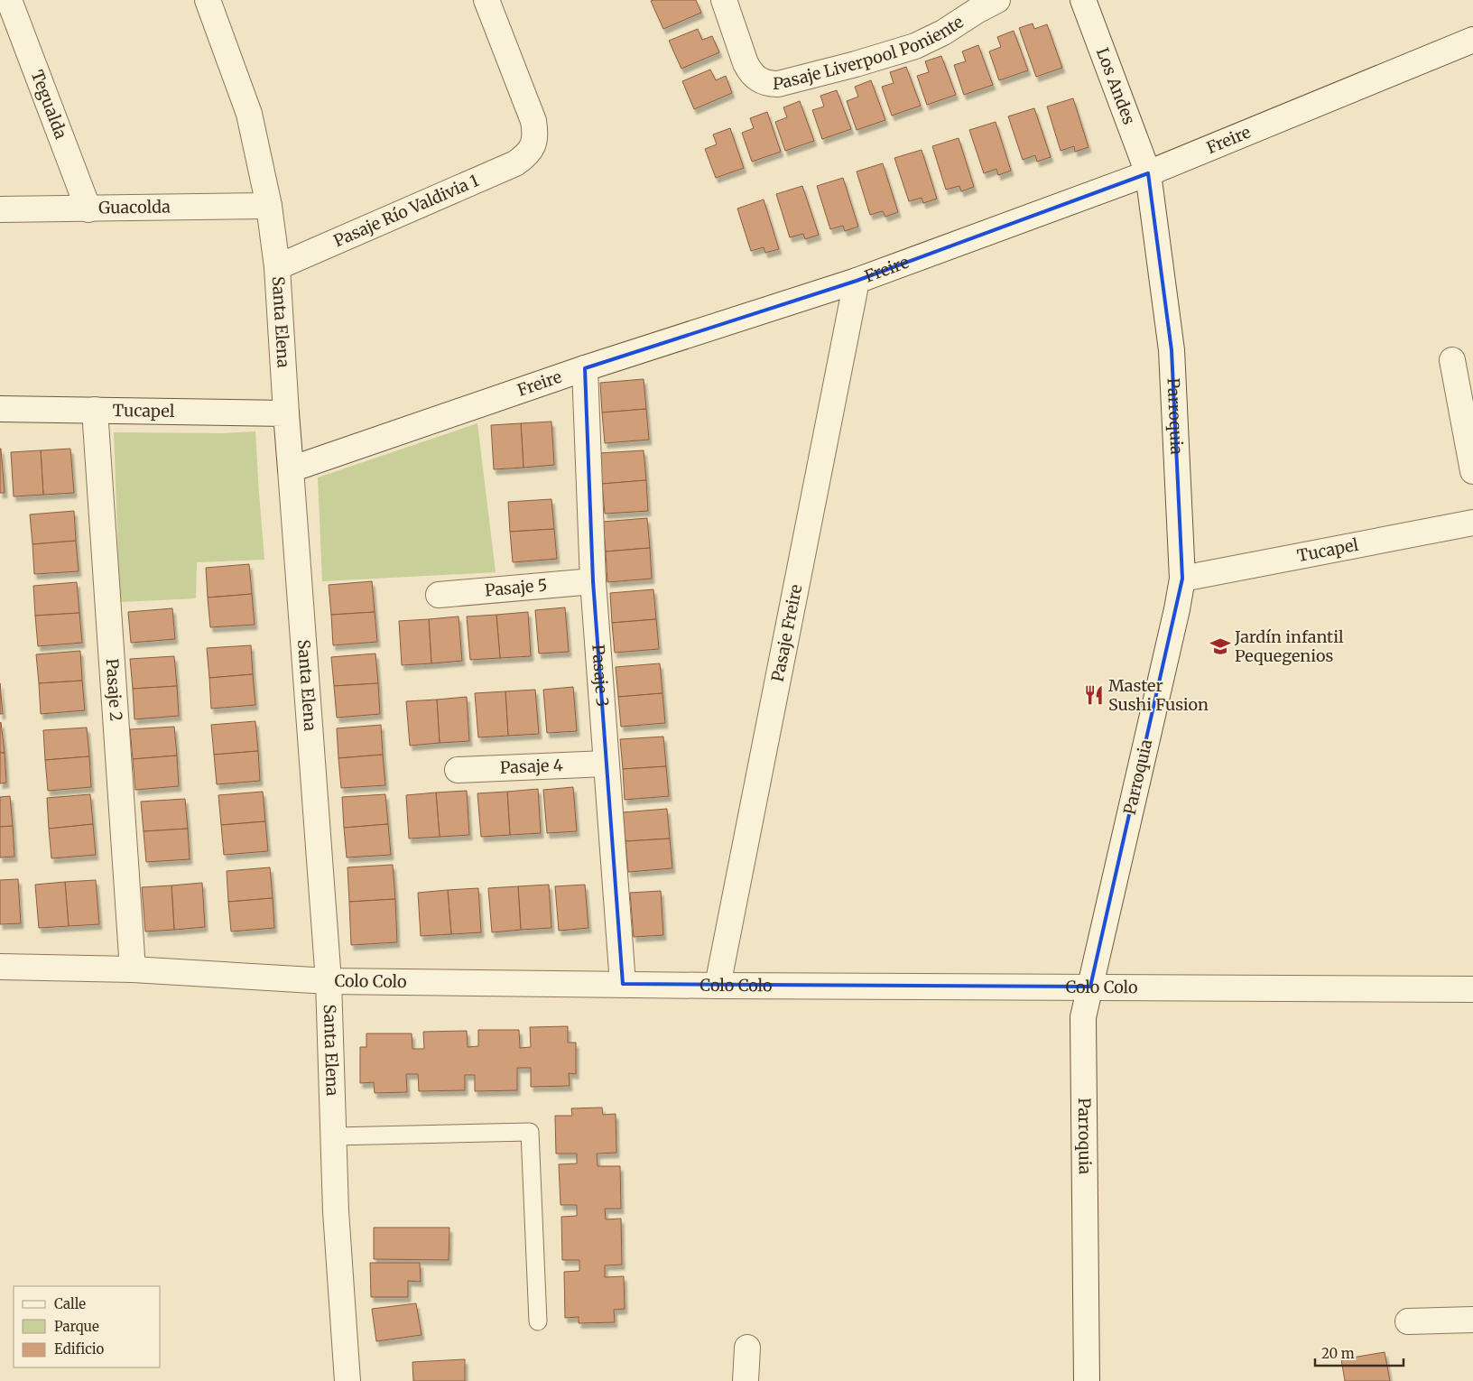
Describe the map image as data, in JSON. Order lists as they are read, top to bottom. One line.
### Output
{"streets":{"street":["Pasaje Liverpool Poniente","Los Andes","Tegualda","Freire","Guacolda","Pasaje Río Valdivia 1","Santa Elena","Tucapel","Parroquia","Pasaje 5","Pasaje Freire","Pasaje 3","Pasaje 2","Pasaje 4","Colo Colo"]},"crossings":[["Los Andes","Freire"],["Los Andes","Parroquia"],["Tegualda","Guacolda"],["Freire","Santa Elena"],["Freire","Parroquia"],["Freire","Pasaje Freire"],["Freire","Pasaje 3"],["Guacolda","Santa Elena"],["Pasaje Río Valdivia 1","Santa Elena"],["Santa Elena","Tucapel"],["Santa Elena","Colo Colo"],["Tucapel","Parroquia"],["Tucapel","Pasaje 2"],["Parroquia","Colo Colo"],["Pasaje 5","Pasaje 3"],["Pasaje Freire","Colo Colo"],["Pasaje 3","Pasaje 4"],["Pasaje 3","Colo Colo"],["Pasaje 2","Colo Colo"]],"places":{"school or university":["Jardín infantil Pequegenios"],"restaurant":["Master Sushi Fusion"]},"legend":["Calle","Parque","Edificio"],"scale_bar":"20 m"}
